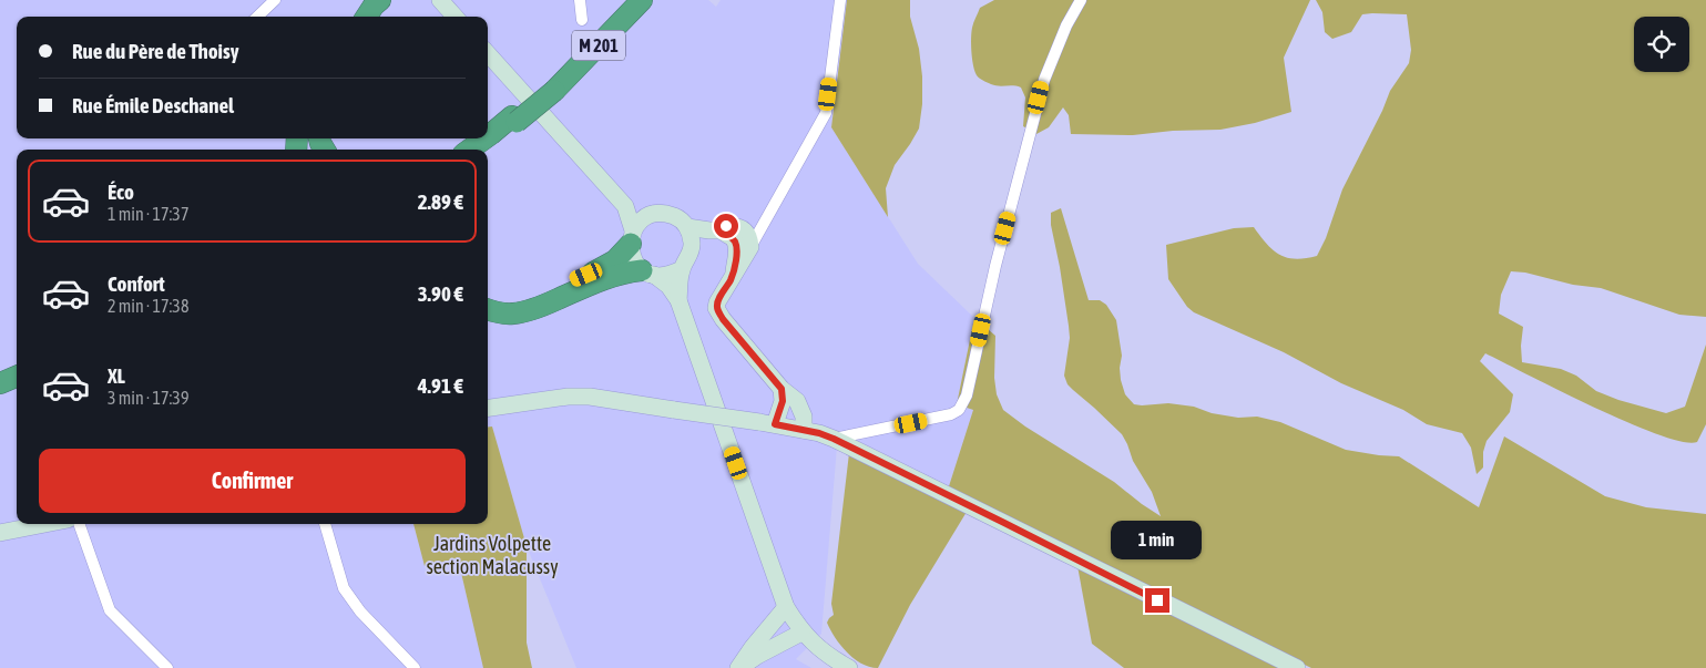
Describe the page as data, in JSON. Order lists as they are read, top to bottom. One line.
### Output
{"streets":{"highway":["M 201"]},"parks":["Jardins Volpette section Malacussy"],"page":{"banner":["Rue du Père de Thoisy","Rue Émile Deschanel"],"list":[{"name":"Éco","note":"1 min · 17:37","value":"2.89 €"},{"name":"Confort","note":"2 min · 17:38","value":"3.90 €"},{"name":"XL","note":"3 min · 17:39","value":"4.91 €"}],"buttons":"Confirmer","bubble":"1 min"}}
